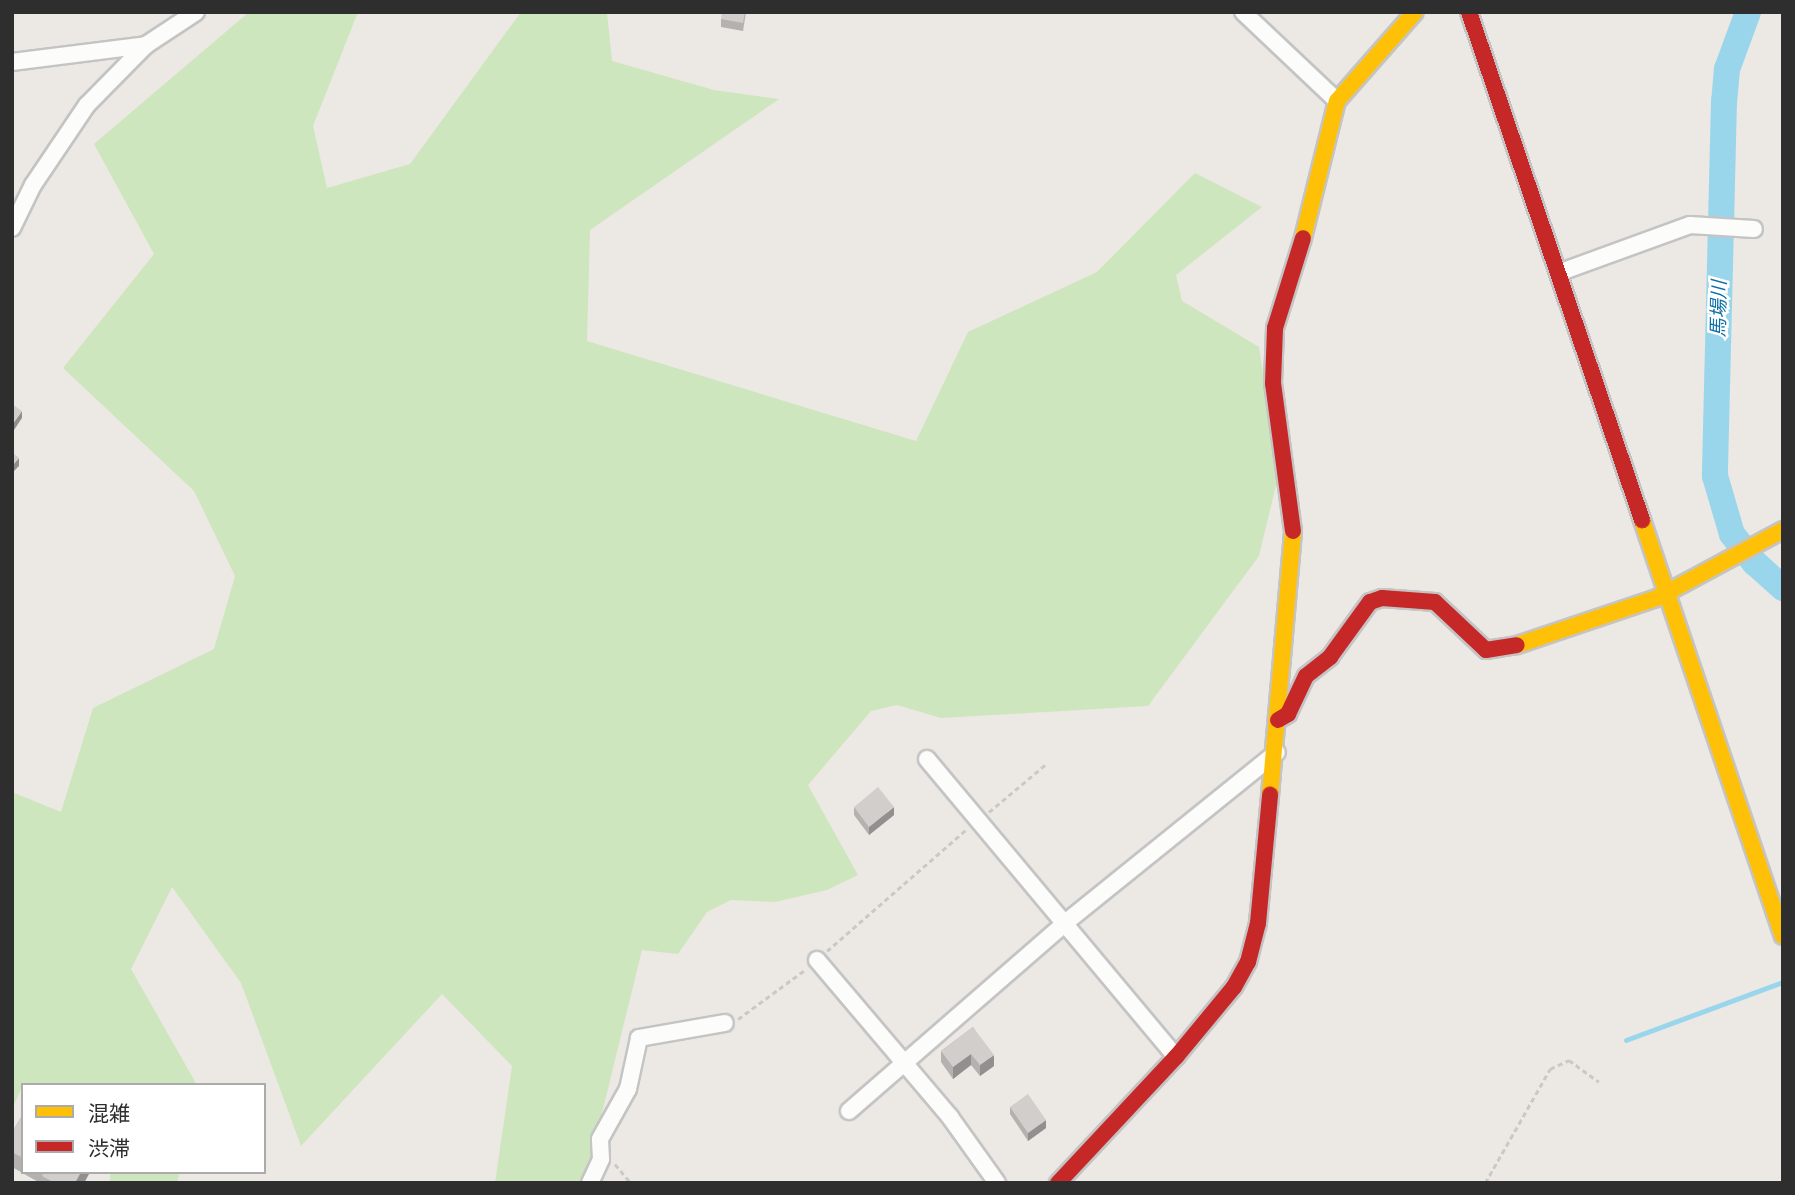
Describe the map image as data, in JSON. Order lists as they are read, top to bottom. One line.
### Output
{"water":["馬場川"],"legend":["混雑","渋滞"]}
